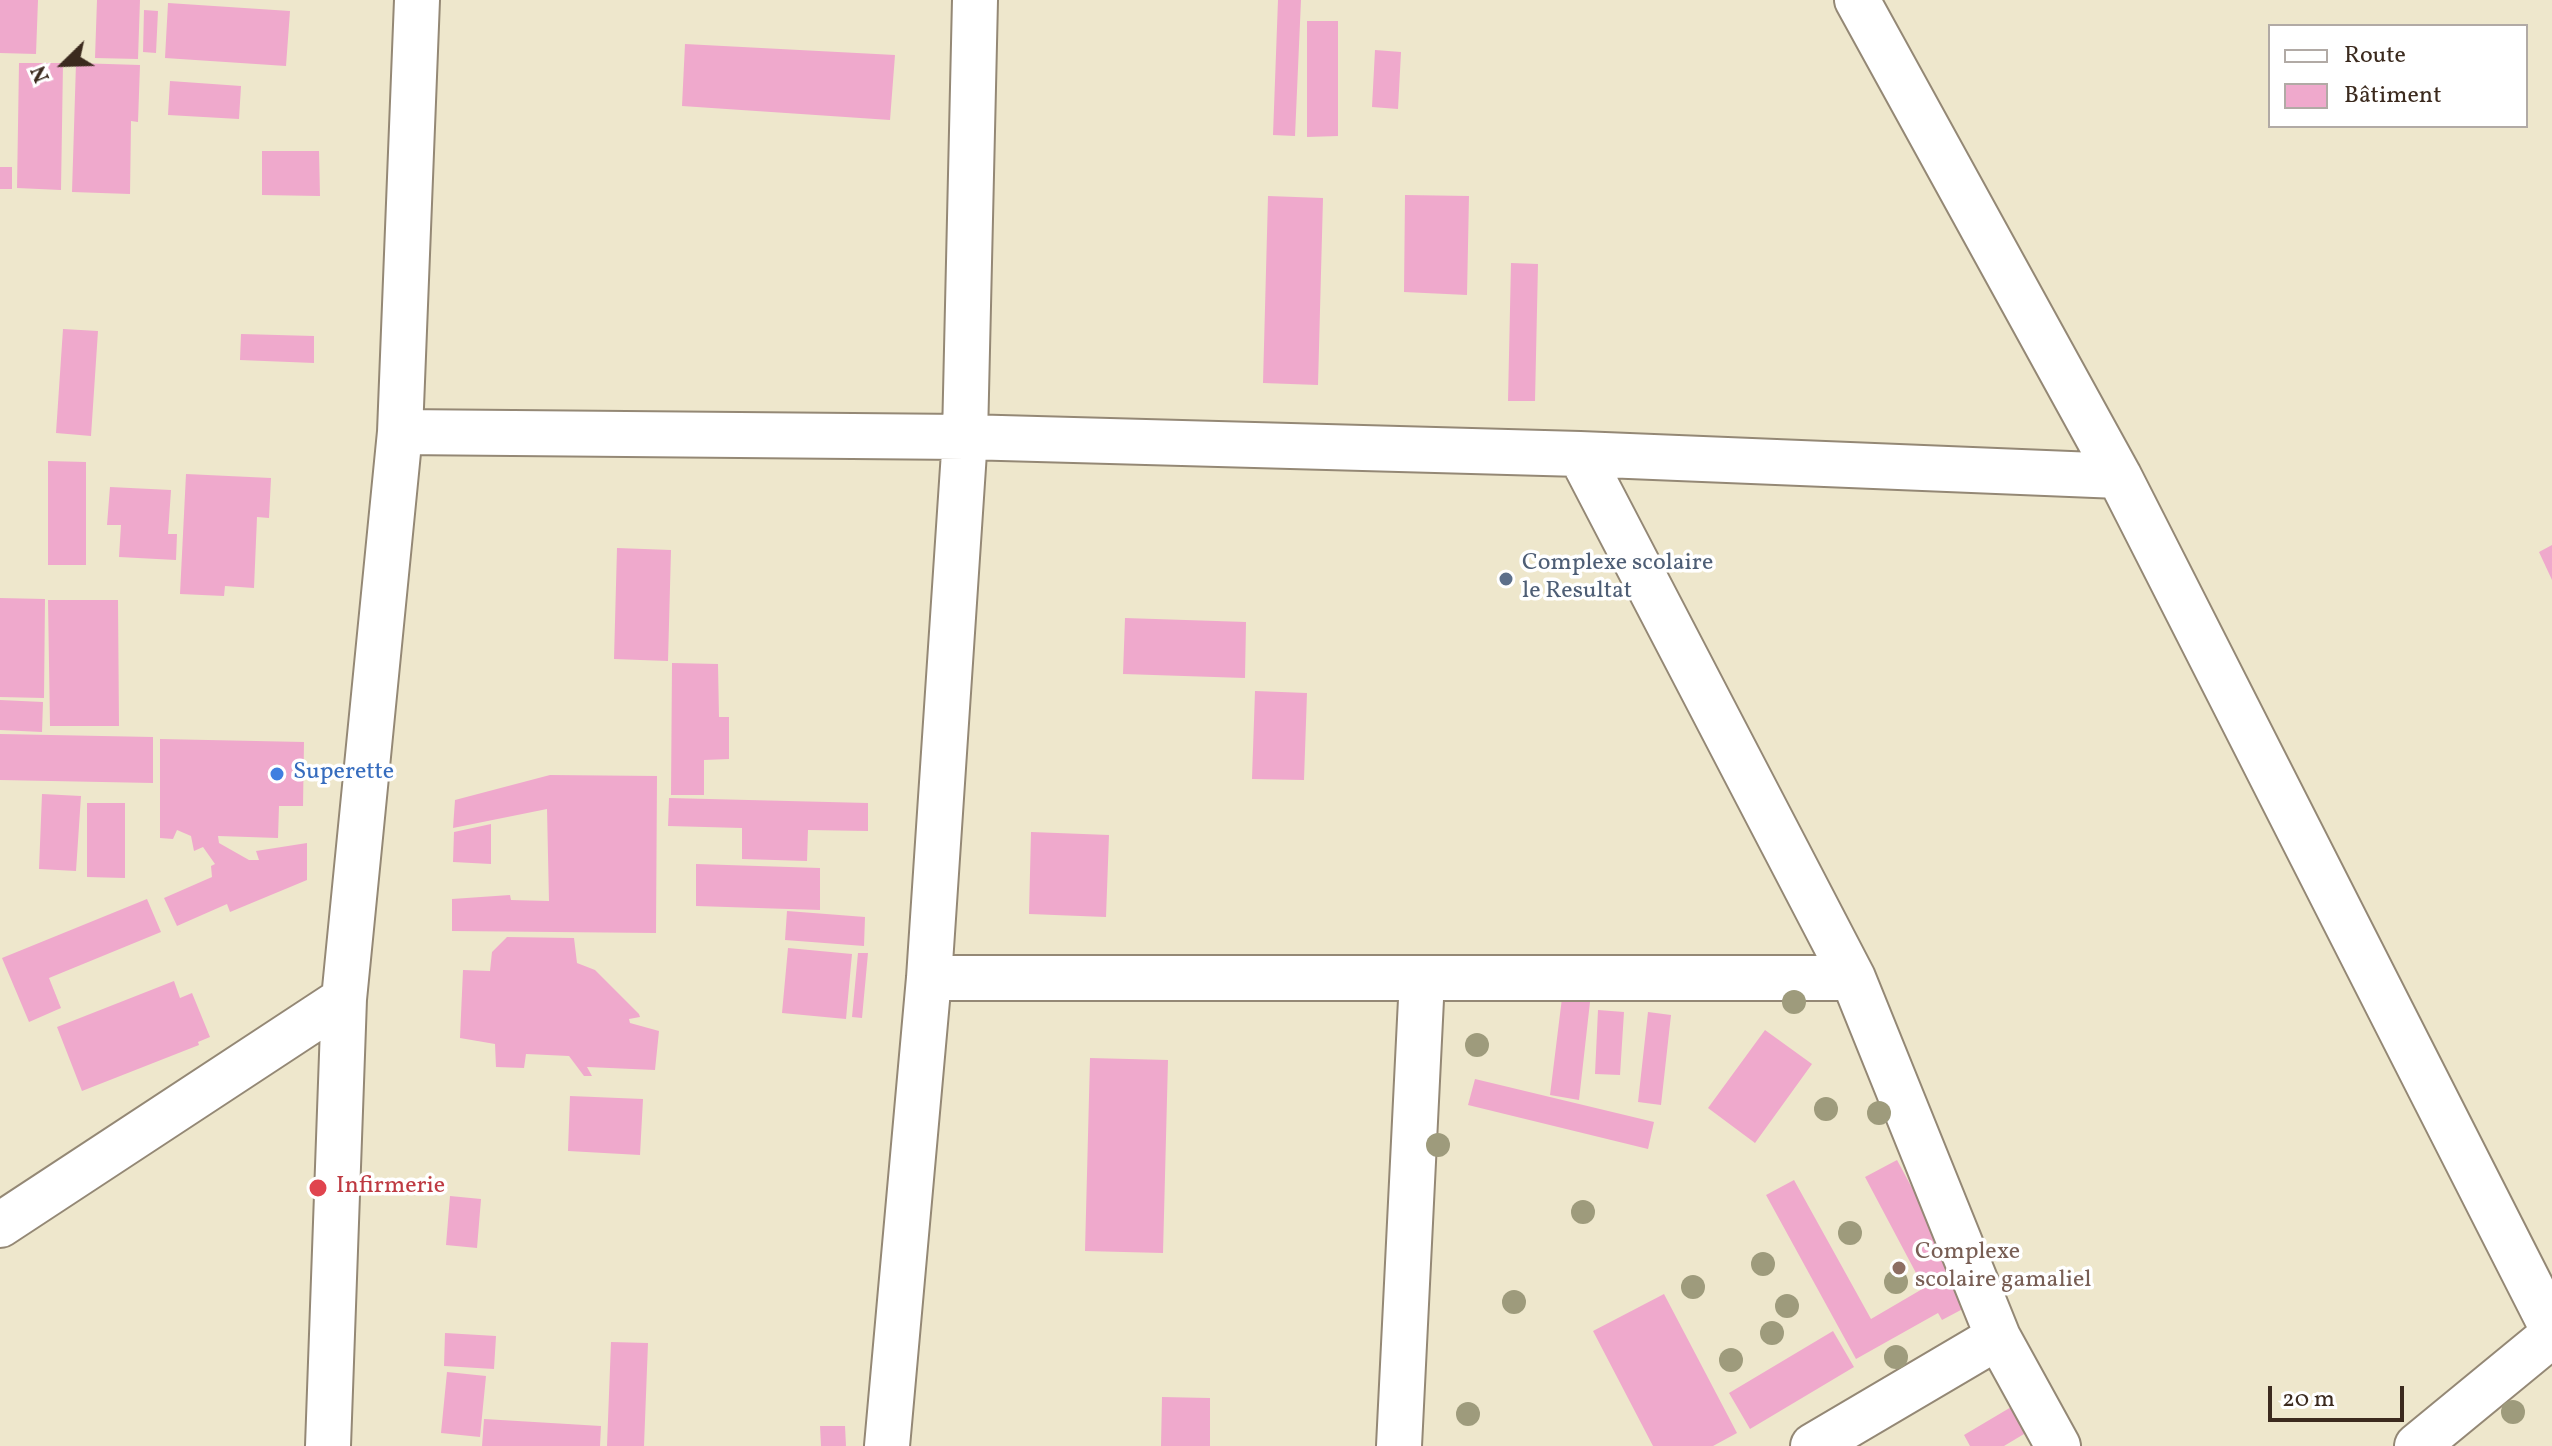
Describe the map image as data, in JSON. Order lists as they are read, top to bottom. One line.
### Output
{"places":["Complexe scolaire le Resultat","Superette","Infirmerie","Complexe scolaire gamaliel"],"legend":["Route","Bâtiment"],"scale_bar":"20 m","north":"bottom left"}
